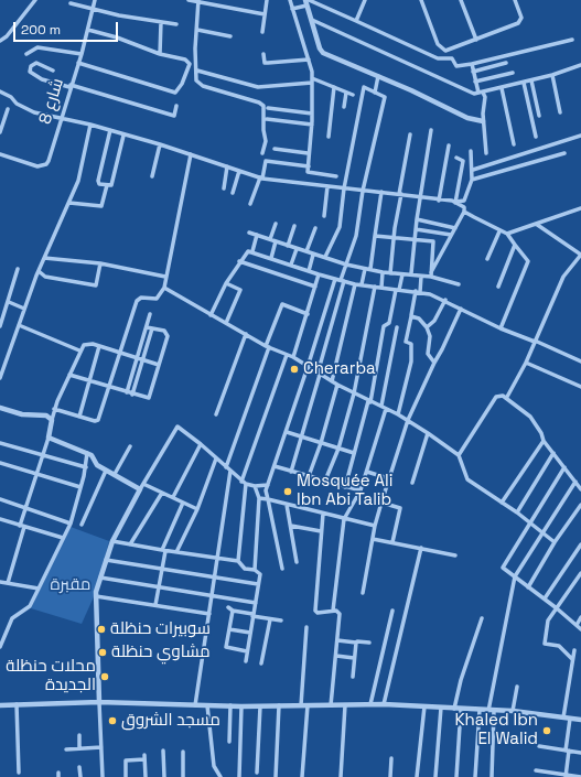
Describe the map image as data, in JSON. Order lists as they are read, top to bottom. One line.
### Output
{"streets":{"street":["شارع 8"]},"parks":["مقبرة"],"places":["Cherarba","Mosquée Ali Ibn Abi Talib","سوبيرات حنظلة","مشاوي حنظلة","محلات حنظلة الجديدة","مسجد الشروق","Khaled Ibn El Walid"],"scale_bar":"200 m"}
